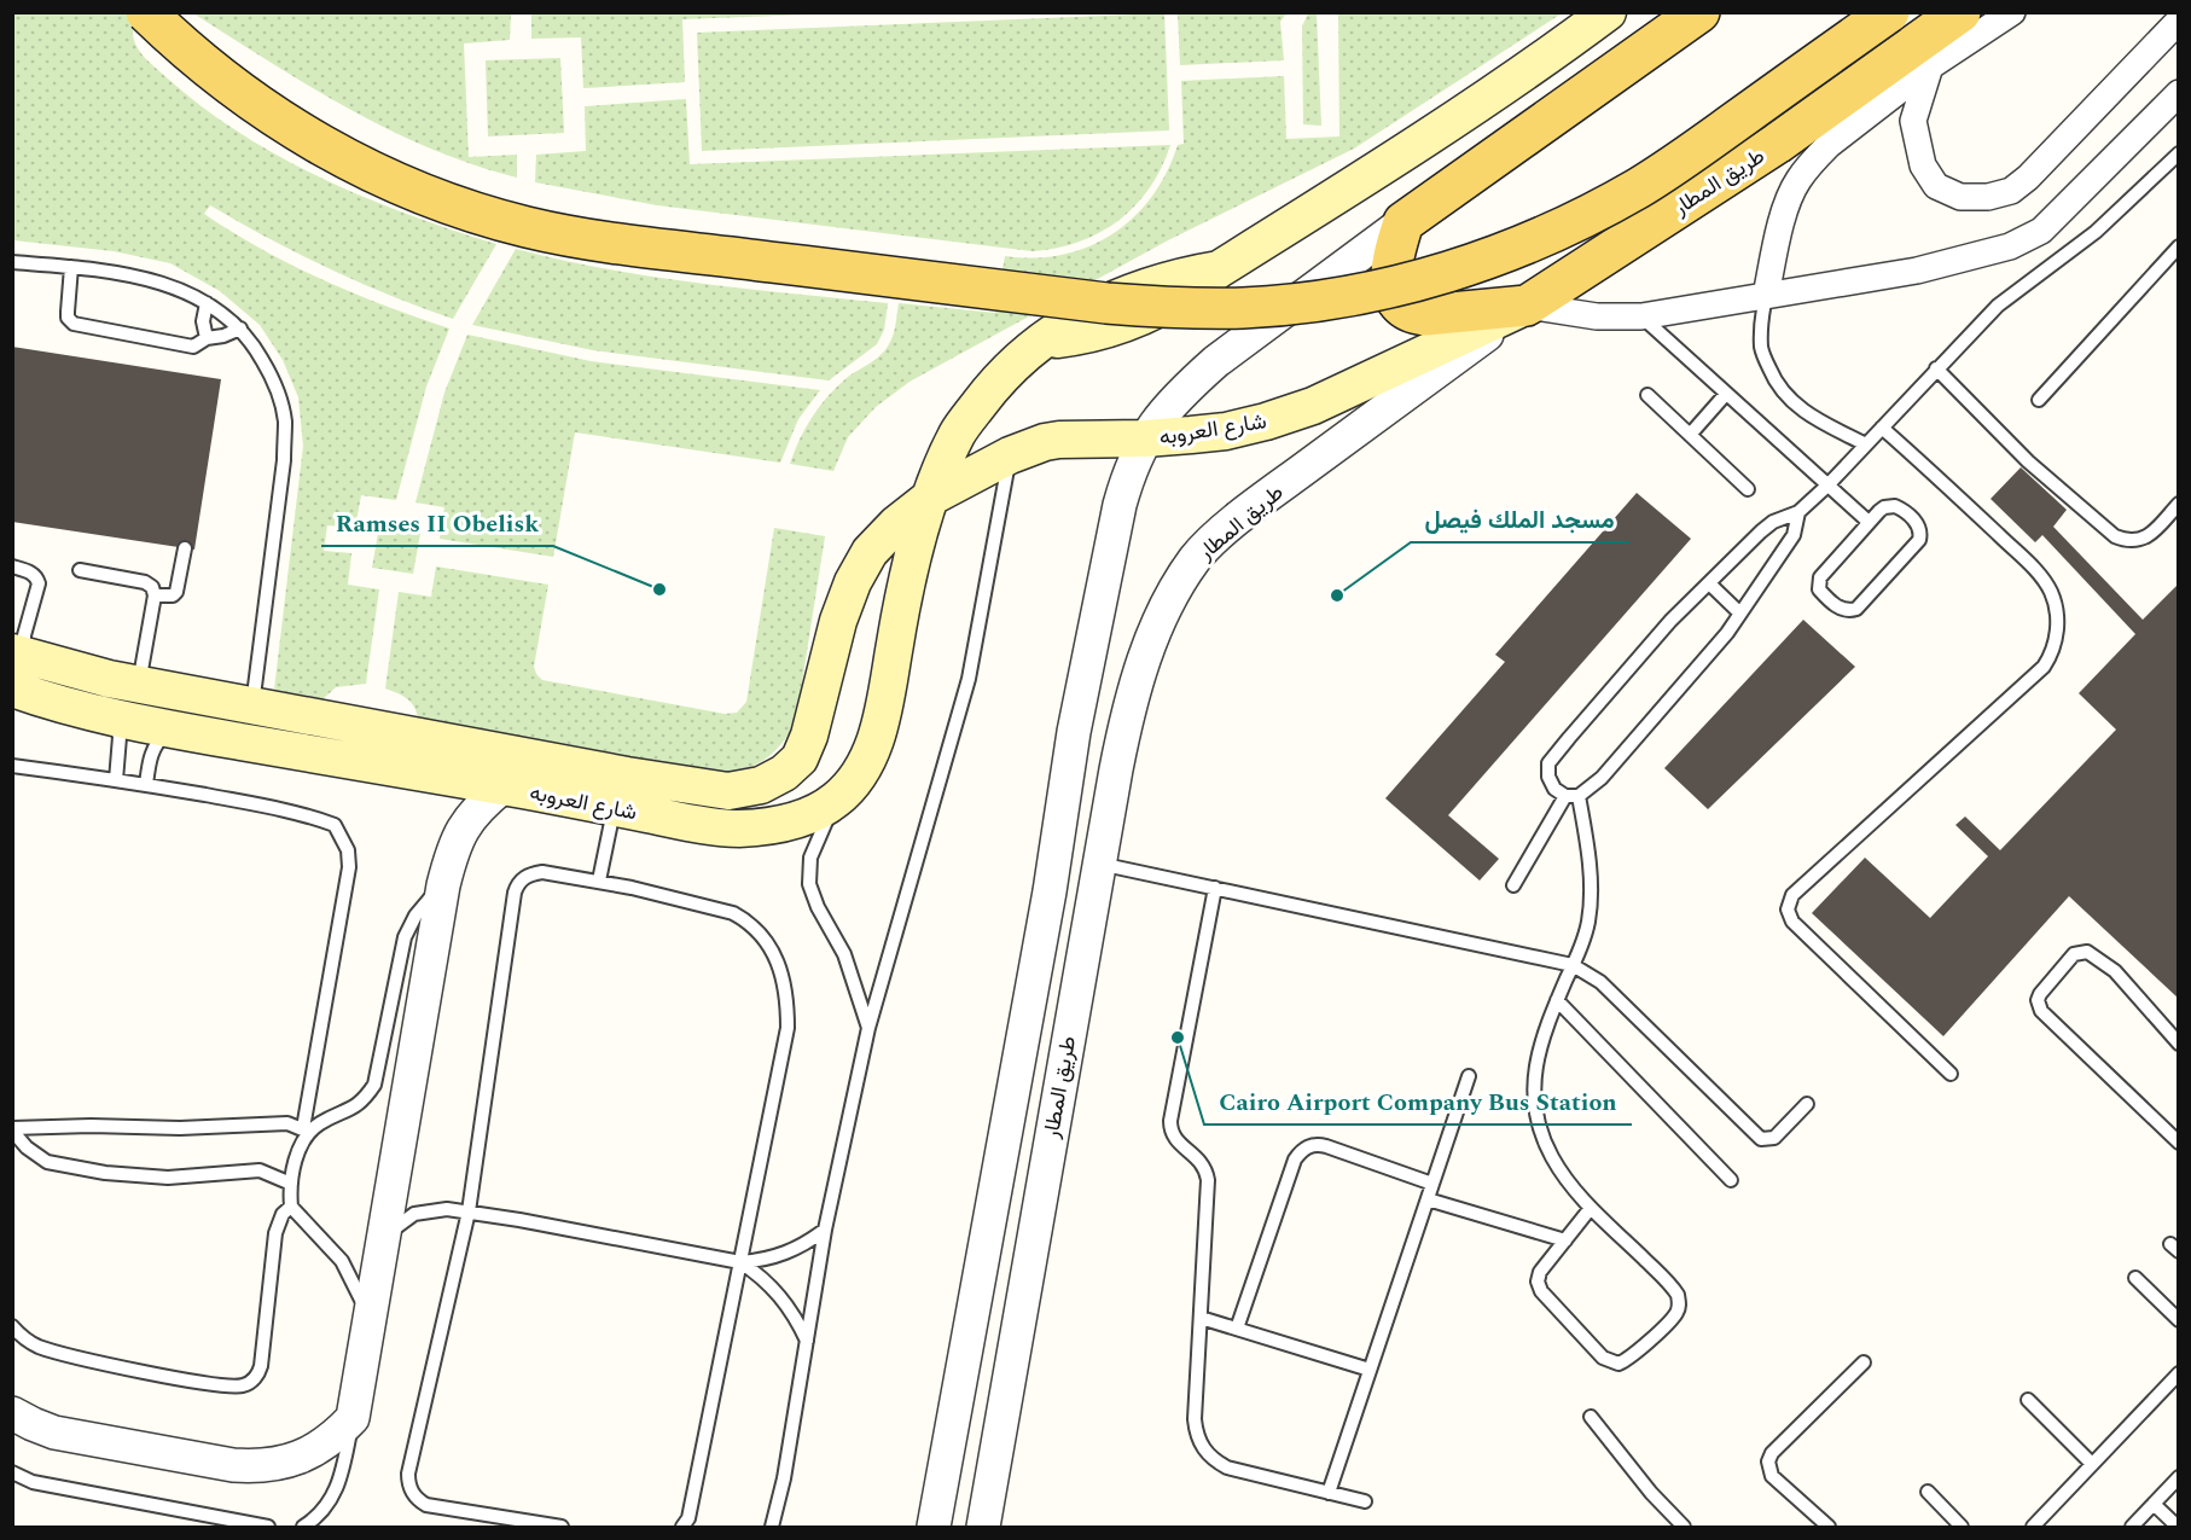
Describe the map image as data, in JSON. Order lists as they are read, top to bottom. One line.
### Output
{"streets":{"main road":["طريق المطار","شارع العروبه"]},"crossings":[["طريق المطار","شارع العروبه"]],"places":["Ramses II Obelisk","مسجد الملك فيصل","Cairo Airport Company Bus Station"]}
